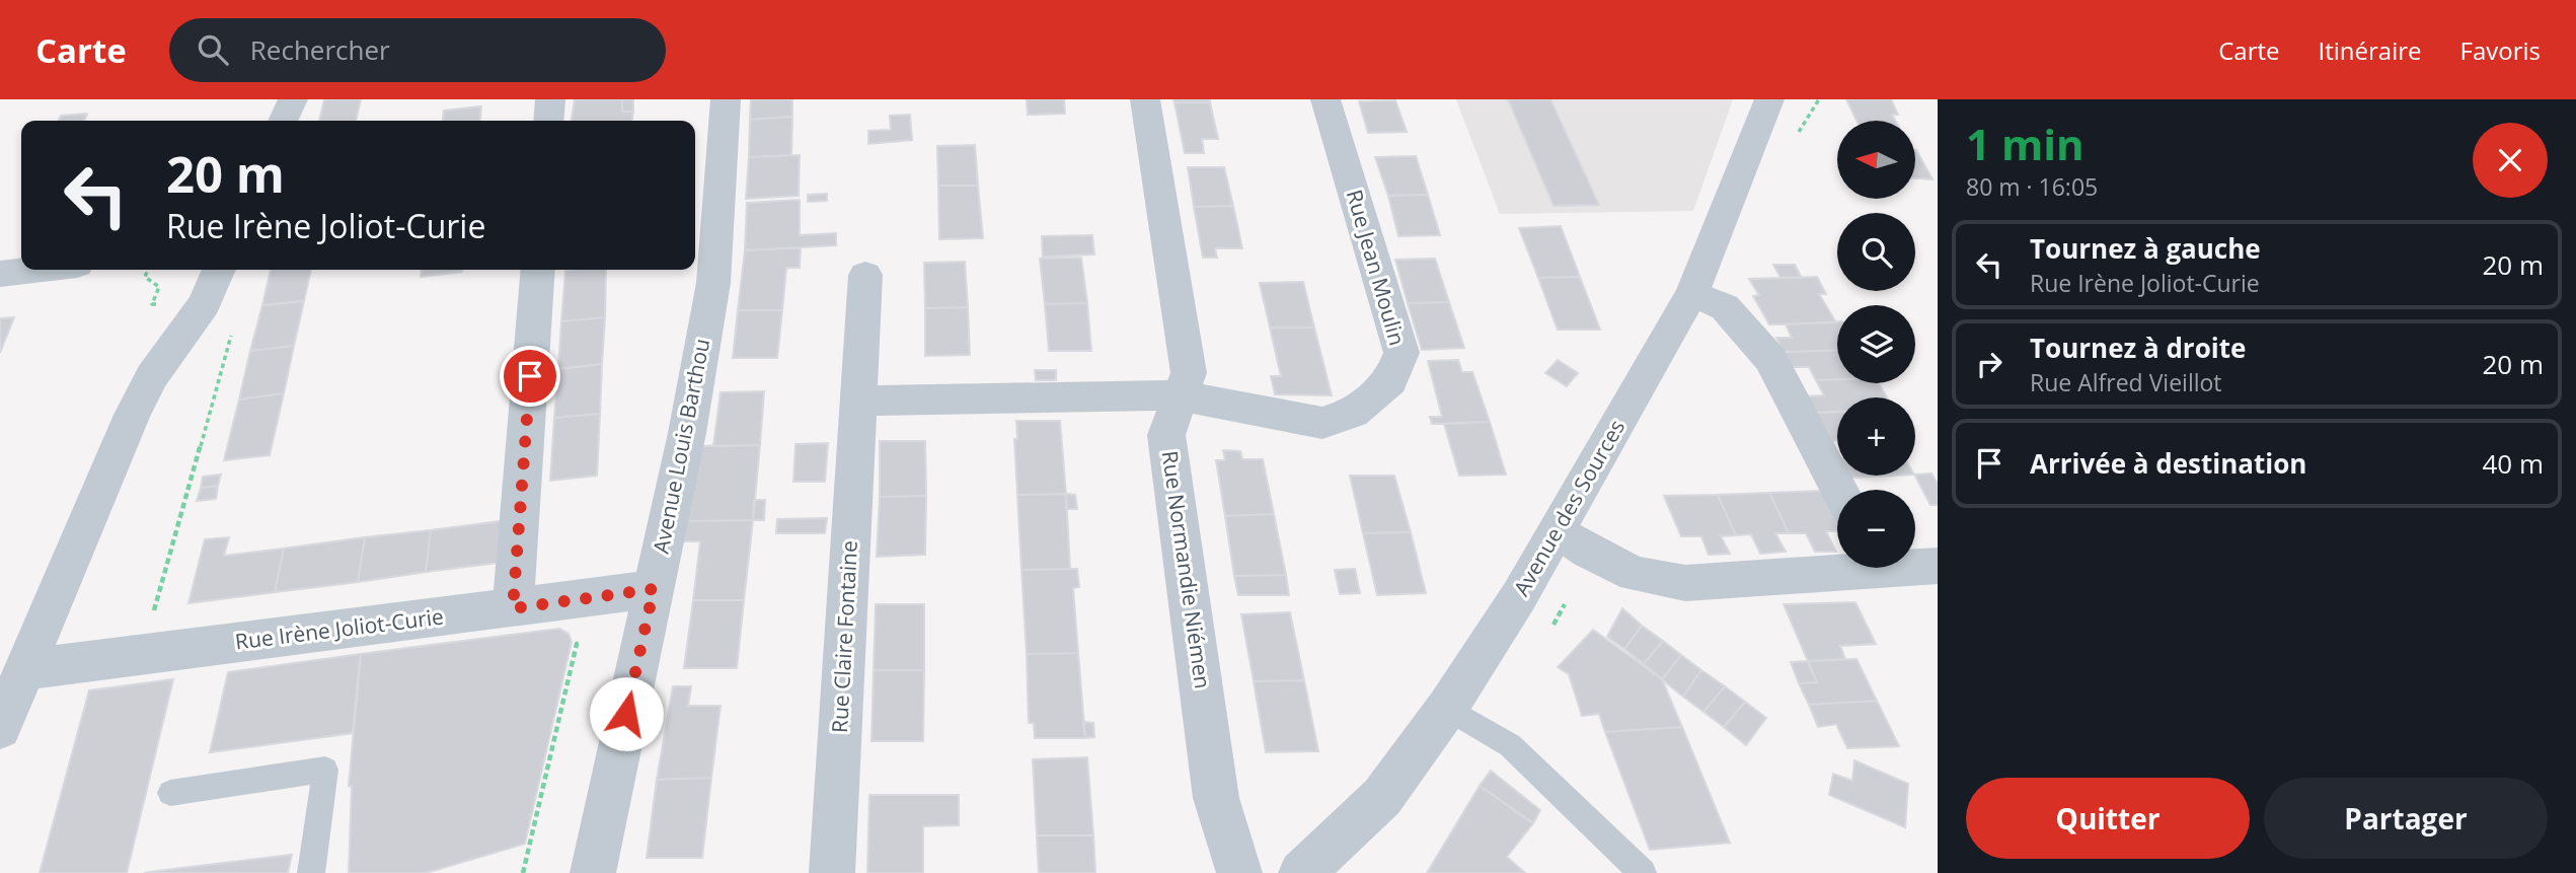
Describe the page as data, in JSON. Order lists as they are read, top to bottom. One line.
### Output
{"streets":{"street":["Rue Jean Moulin","Avenue Louis Barthou","Avenue des Sources","Rue Normandie Niémen","Rue Irène Joliot-Curie","Rue Claire Fontaine"]},"crossings":[["Rue Jean Moulin","Rue Normandie Niémen"],["Avenue Louis Barthou","Rue Irène Joliot-Curie"]],"north":"left","page":{"header":"Carte","search":"Rechercher","nav":["Carte","Itinéraire","Favoris"],"heading":["1 min","80 m · 16:05"],"map_buttons":["+","−"],"turn":["20 m","Rue Irène Joliot-Curie"],"list":[{"name":"Tournez à gauche","note":"Rue Irène Joliot-Curie","value":"20 m"},{"name":"Tournez à droite","note":"Rue Alfred Vieillot","value":"20 m"},{"name":"Arrivée à destination","value":"40 m"}],"buttons":["Quitter","Partager"]}}
